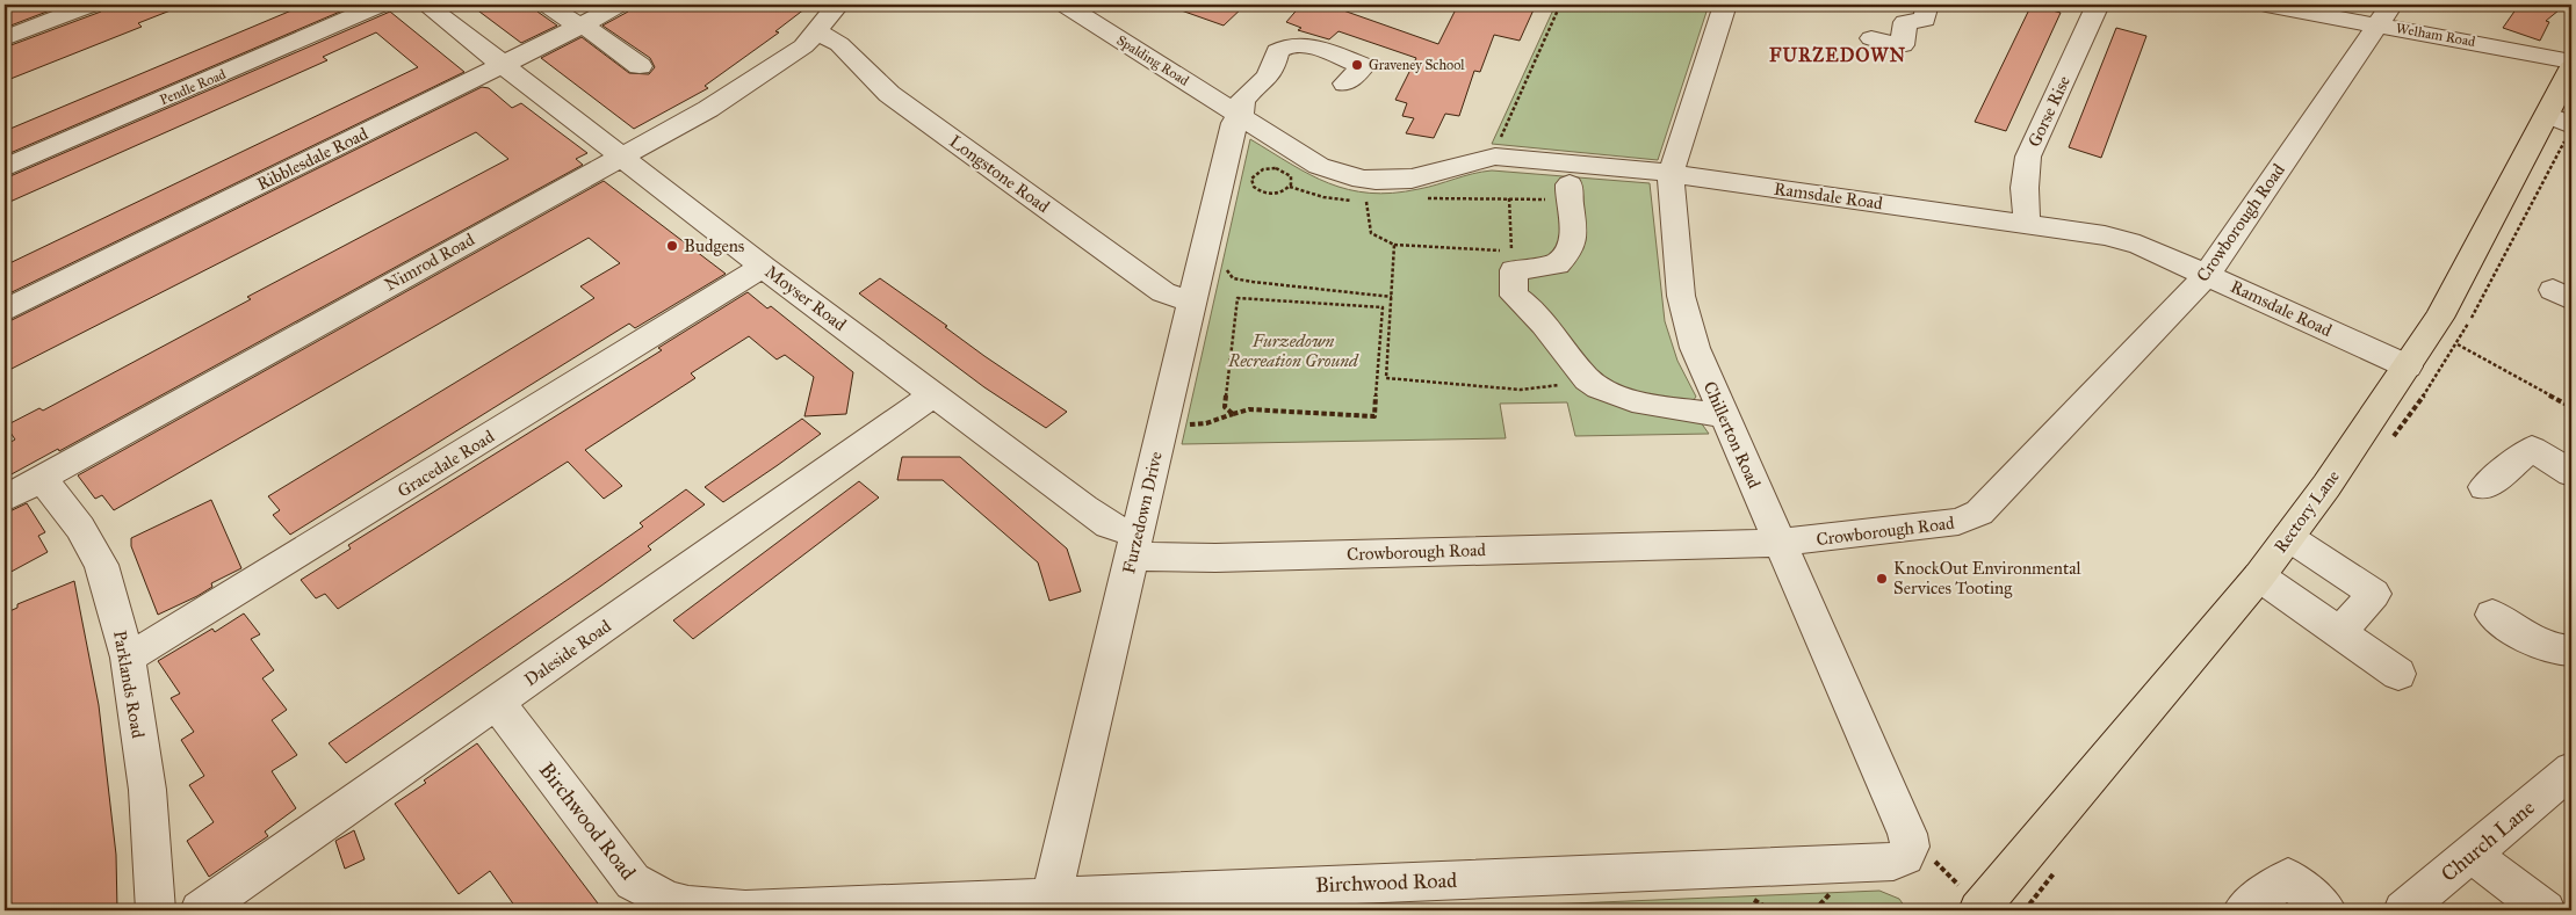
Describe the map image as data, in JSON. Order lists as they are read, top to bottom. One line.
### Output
{"streets":{"main road":["Rectory Lane"],"street":["Welham Road","Spalding Road","Pendle Road","Gorse Rise","Ribblesdale Road","Longstone Road","Ramsdale Road","Crowborough Road","Nimrod Road","Moyser Road","Chillerton Road","Gracedale Road","Furzedown Drive","Daleside Road","Parklands Road","Birchwood Road","Church Lane"]},"crossings":[["Welham Road","Crowborough Road"],["Spalding Road","Ramsdale Road"],["Spalding Road","Furzedown Drive"],["Gorse Rise","Ramsdale Road"],["Ribblesdale Road","Moyser Road"],["Longstone Road","Nimrod Road"],["Longstone Road","Furzedown Drive"],["Ramsdale Road","Crowborough Road"],["Ramsdale Road","Chillerton Road"],["Ramsdale Road","Rectory Lane"],["Ramsdale Road","Furzedown Drive"],["Crowborough Road","Moyser Road"],["Crowborough Road","Chillerton Road"],["Crowborough Road","Furzedown Drive"],["Nimrod Road","Moyser Road"],["Nimrod Road","Parklands Road"],["Moyser Road","Gracedale Road"],["Moyser Road","Furzedown Drive"],["Moyser Road","Daleside Road"],["Chillerton Road","Birchwood Road"],["Gracedale Road","Parklands Road"],["Furzedown Drive","Birchwood Road"],["Daleside Road","Birchwood Road"]],"districts":["FURZEDOWN"],"parks":["Furzedown Recreation Ground"],"places":["Graveney School","Budgens","KnockOut Environmental Services Tooting"]}
